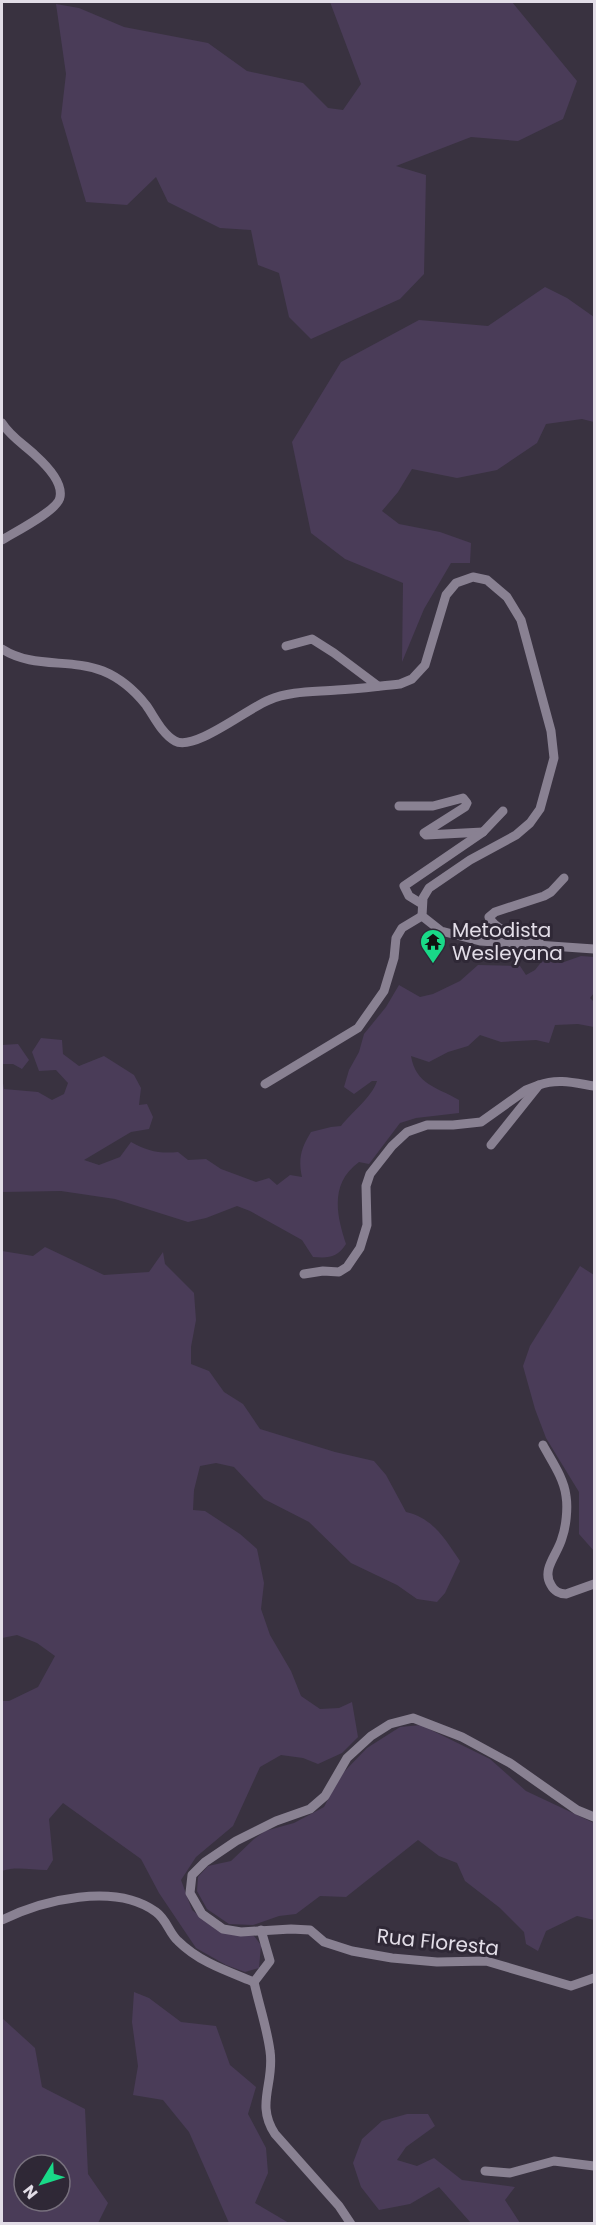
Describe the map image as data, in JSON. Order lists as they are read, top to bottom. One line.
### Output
{"streets":{"street":["Rua Floresta"]},"places":{"temple":["Metodista Wesleyana"]},"north":"bottom left"}
